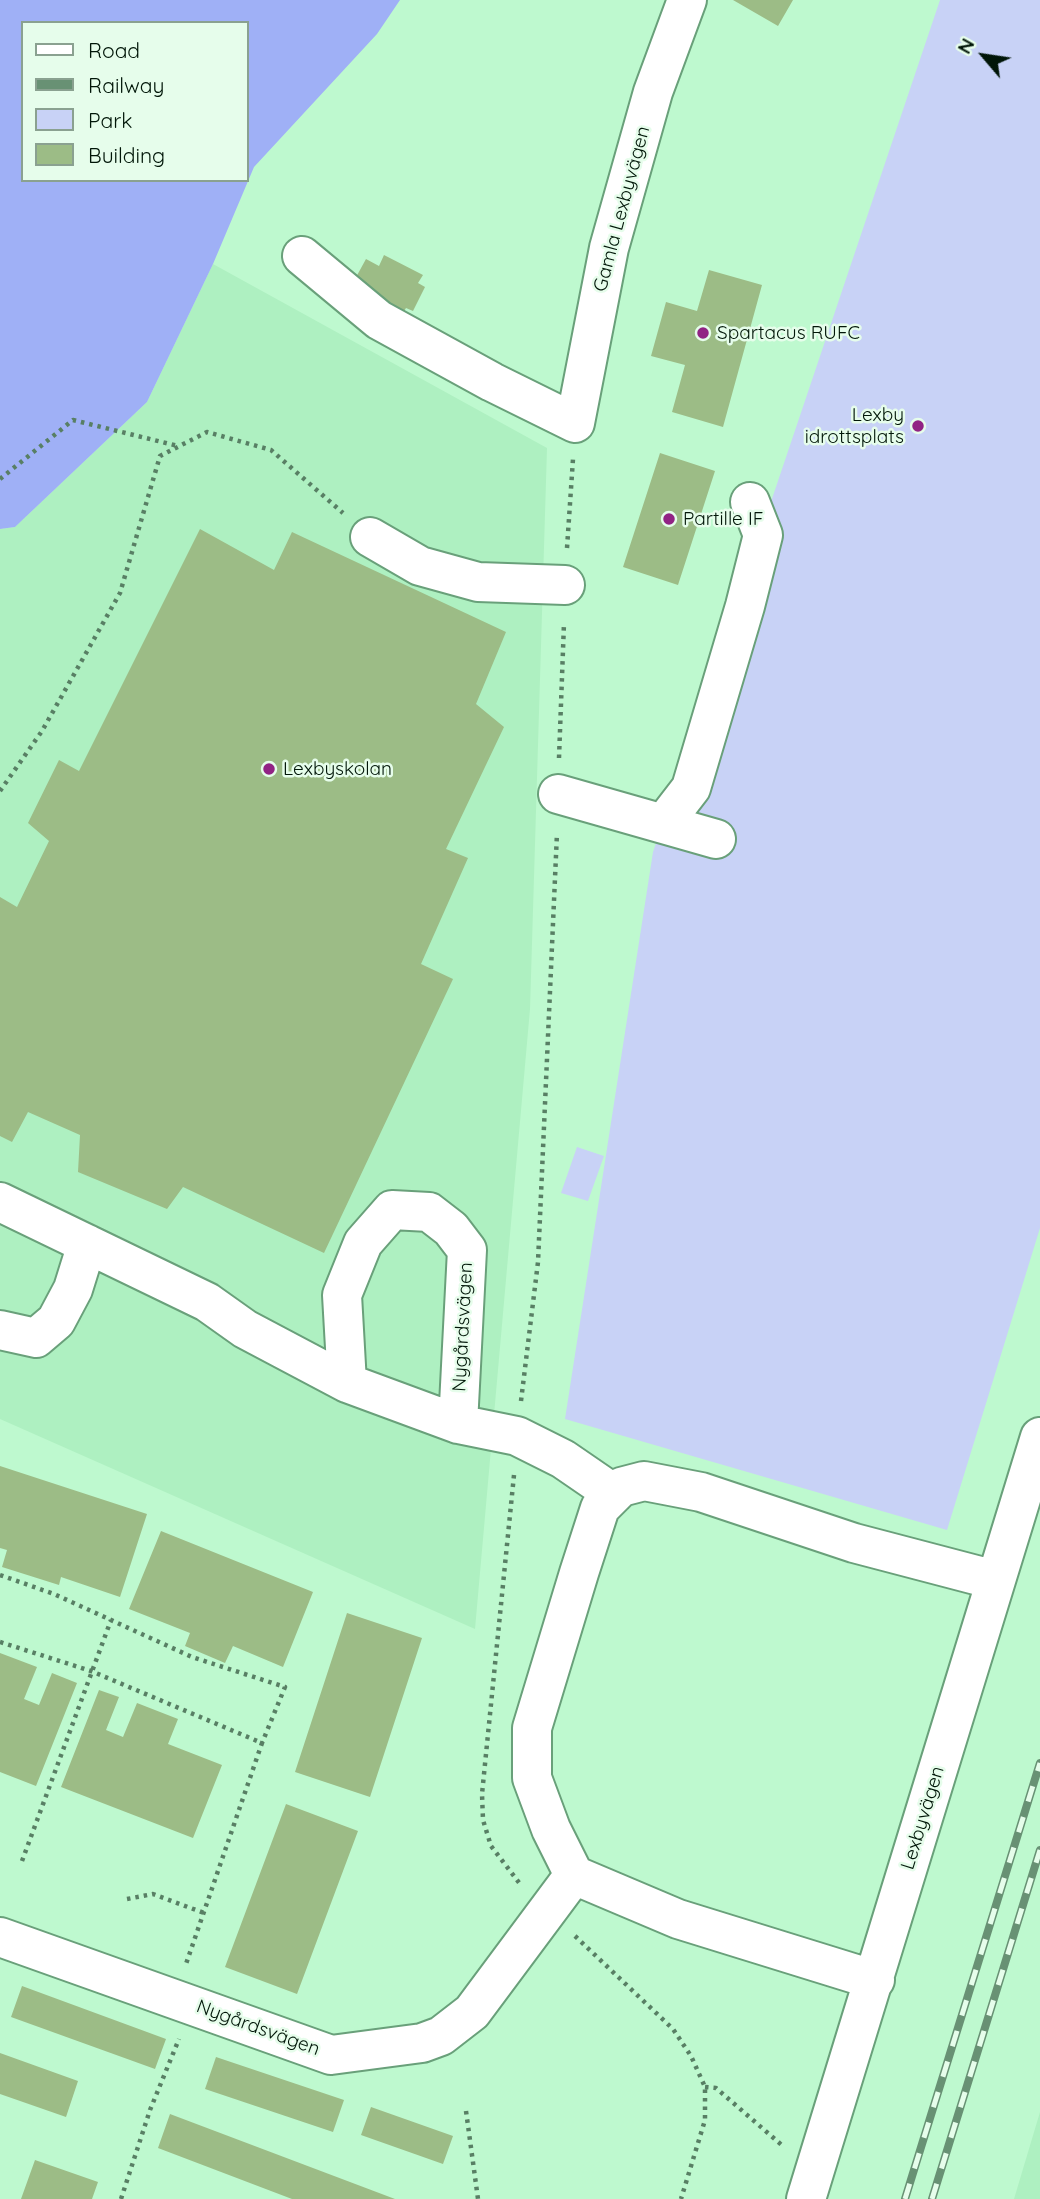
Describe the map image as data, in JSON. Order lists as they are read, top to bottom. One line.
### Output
{"streets":{"street":["Gamla Lexbyvägen","Nygårdsvägen","Lexbyvägen"]},"places":["Spartacus RUFC","Lexby idrottsplats","Partille IF","Lexbyskolan"],"legend":["Road","Railway","Park","Building"],"north":"top left"}
